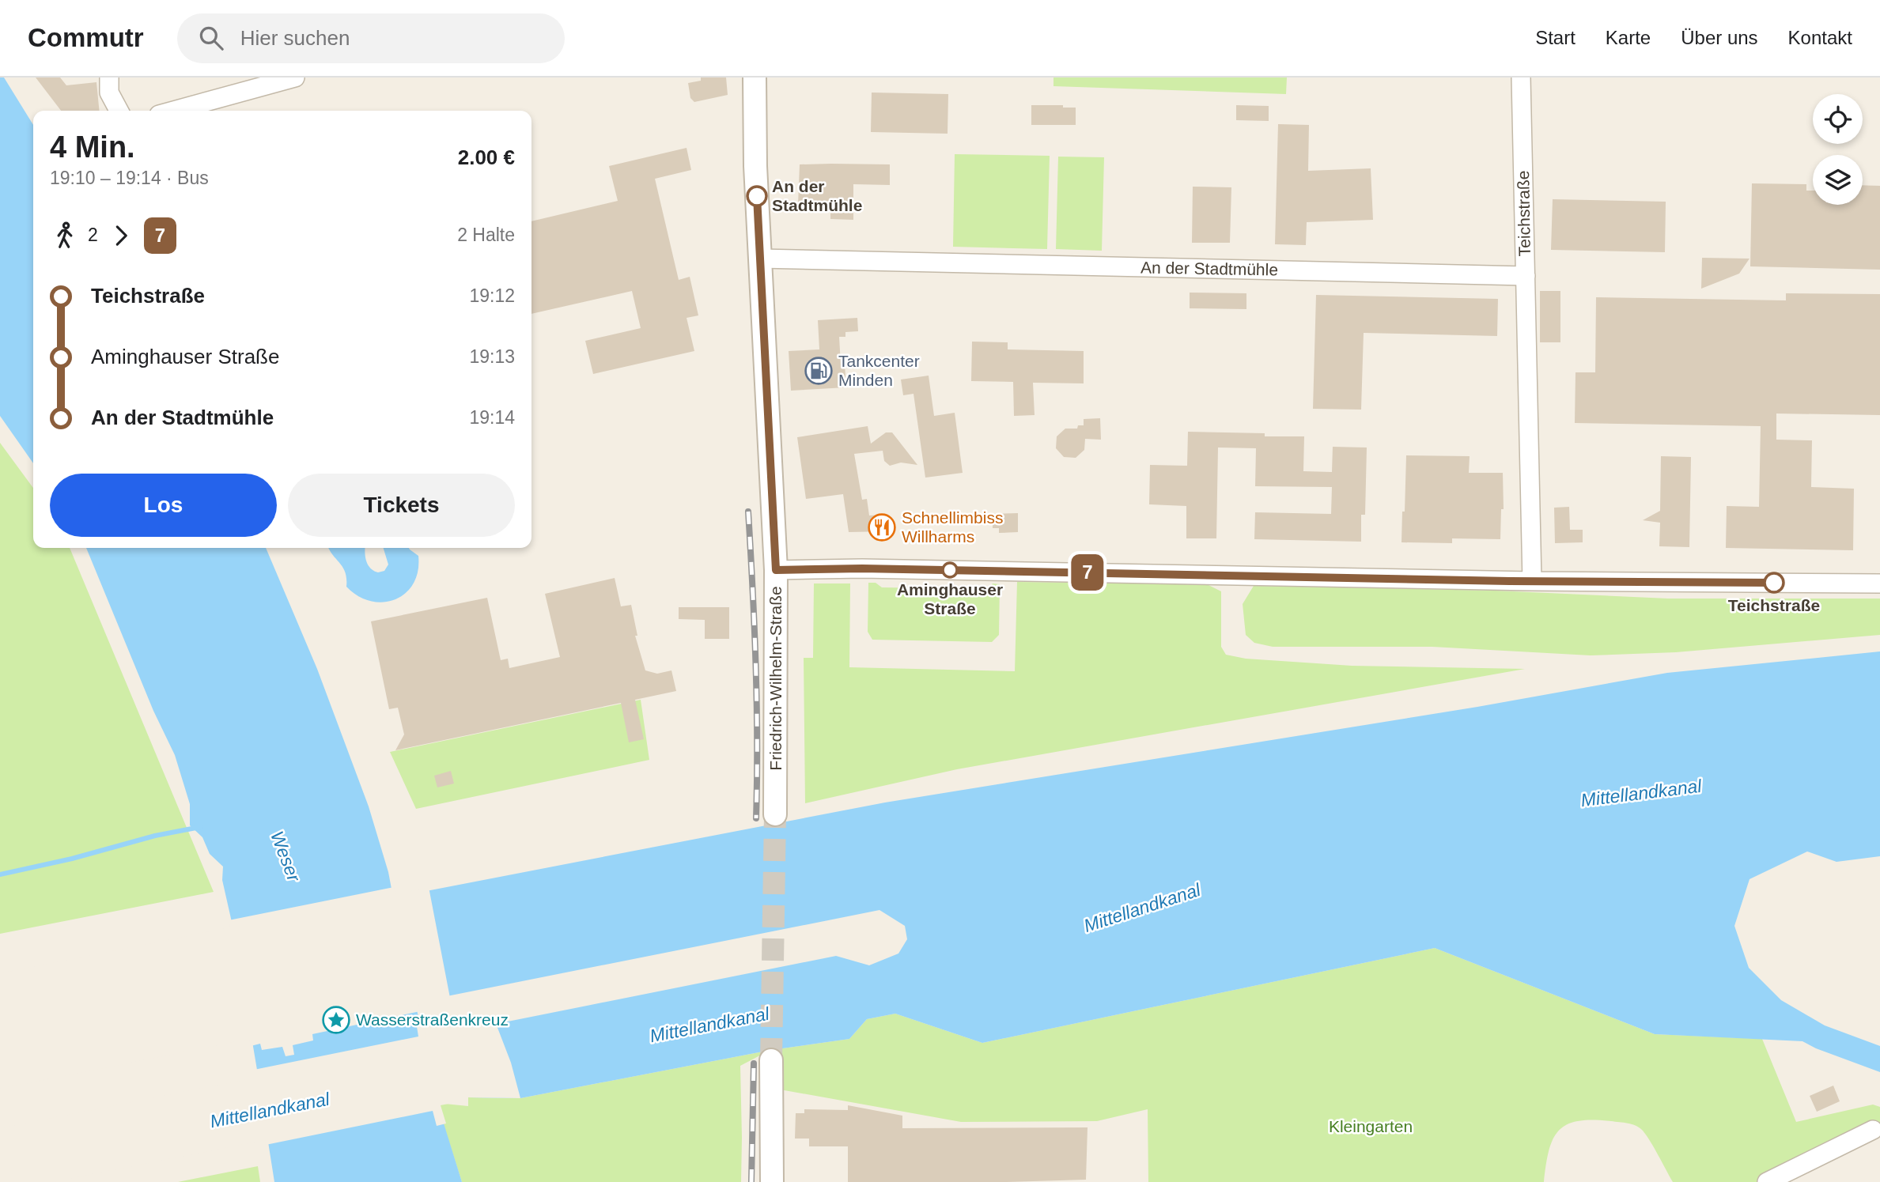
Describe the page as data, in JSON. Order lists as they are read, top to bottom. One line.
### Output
{"streets":{"street":["Teichstraße","An der Stadtmühle","Friedrich-Wilhelm-Straße"]},"crossings":[["Teichstraße","An der Stadtmühle"],["An der Stadtmühle","Friedrich-Wilhelm-Straße"]],"water":["Mittellandkanal","Weser"],"parks":["Kleingarten"],"places":{"other":["An der Stadtmühle","Aminghauser Straße","Teichstraße"],"fuel station":["Tankcenter Minden"],"restaurant":["Schnellimbiss Willharms"],"place":["Wasserstraßenkreuz"]},"lines":["bus line 7"],"page":{"header":"Commutr","search":"Hier suchen","nav":["Start","Karte","Über uns","Kontakt"],"on_map":"7","heading":["4 Min.","19:10 – 19:14 · Bus","2.00 €"],"legs":["2","7","2 Halte"],"list":[{"name":"Teichstraße","value":"19:12"},{"name":"Aminghauser Straße","value":"19:13"},{"name":"An der Stadtmühle","value":"19:14"}],"buttons":["Los","Tickets"]}}
